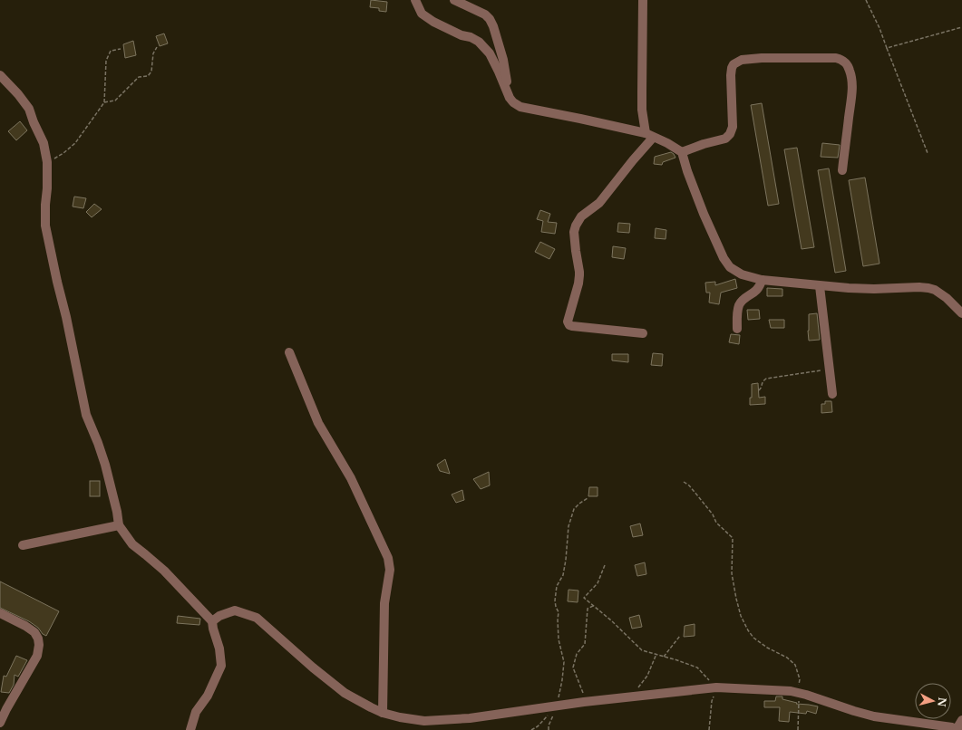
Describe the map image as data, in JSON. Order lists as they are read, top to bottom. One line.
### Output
{"north":"right"}
